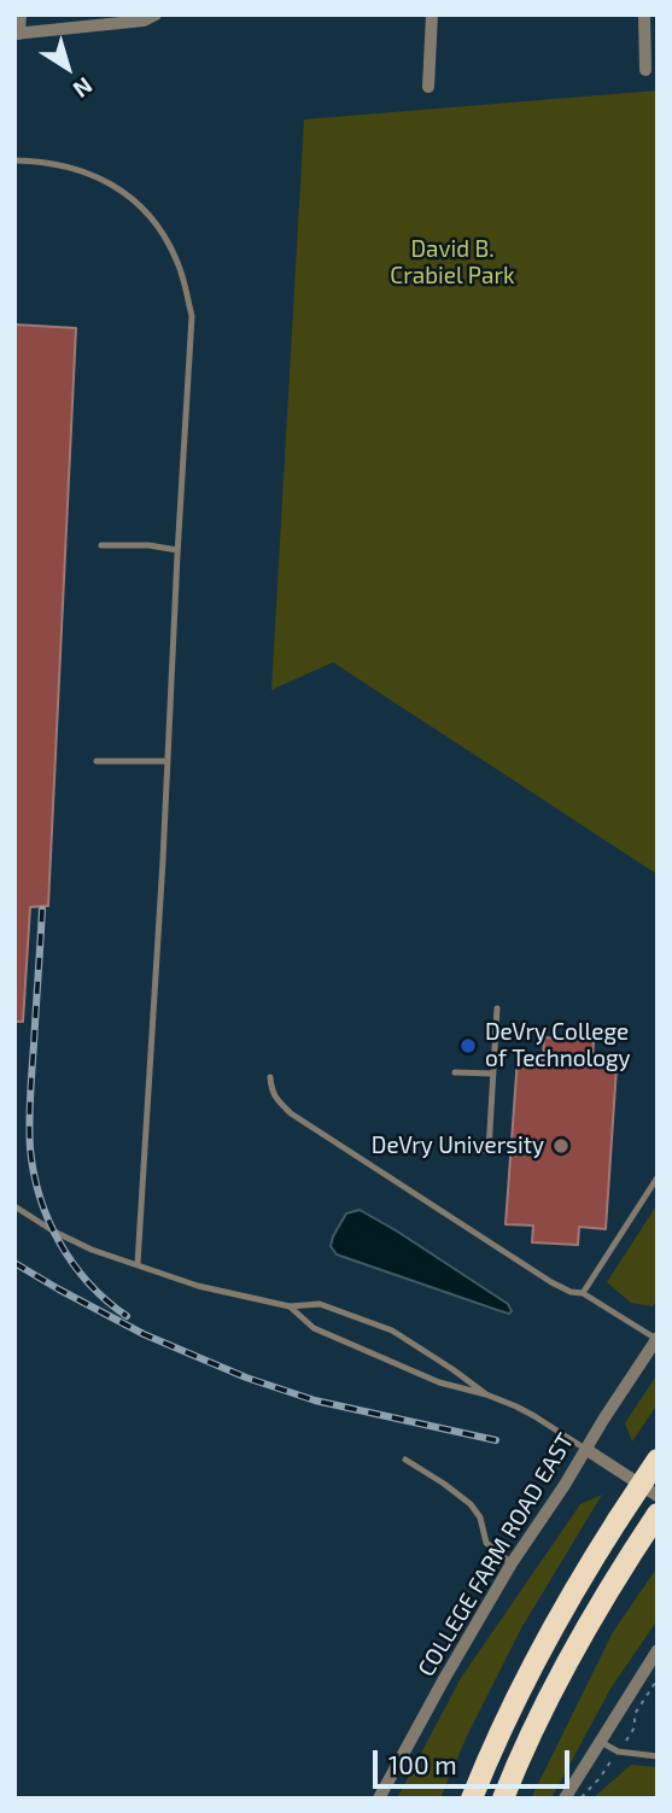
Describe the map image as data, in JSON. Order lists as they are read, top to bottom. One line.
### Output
{"streets":{"street":["COLLEGE FARM ROAD EAST"]},"parks":["David B. Crabiel Park"],"places":["DeVry College of Technology","DeVry University"],"scale_bar":"100 m","north":"bottom right"}
